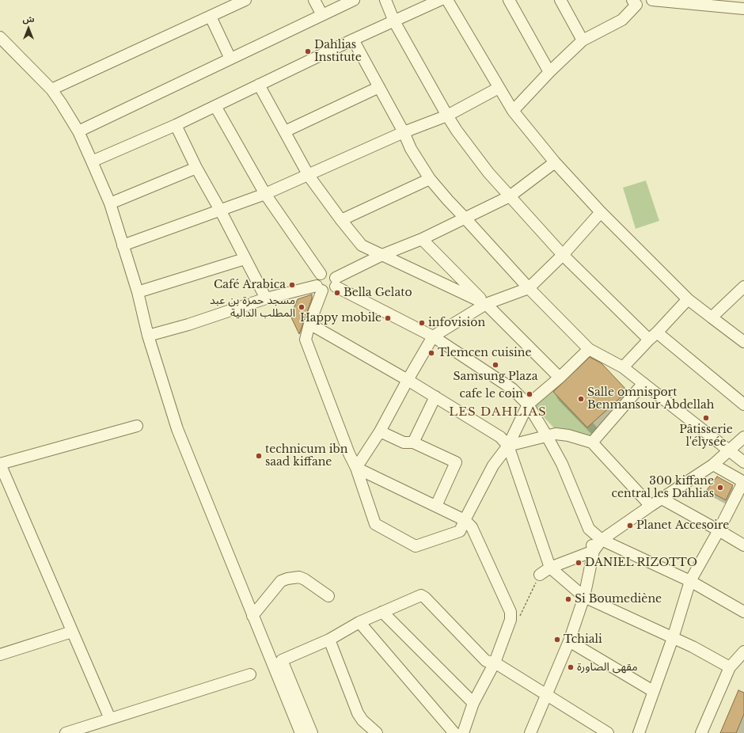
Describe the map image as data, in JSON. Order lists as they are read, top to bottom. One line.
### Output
{"districts":["LES DAHLIAS"],"places":["Dahlias Institute","Café Arabica","Bella Gelato","مسجد حمزة بن عبد المطلب الدالية","Happy mobile","infovision","Tlemcen cuisine","Samsung Plaza","cafe le coin","Salle omnisport Benmansour Abdellah","Pâtisserie l'élysée","technicum ibn saad kiffane","300 kiffane central les Dahlias","Planet Accesoire","DANIEL RIZOTTO","Si Boumediène","Tchiali","مقهى الصاورة"],"north":"top"}
